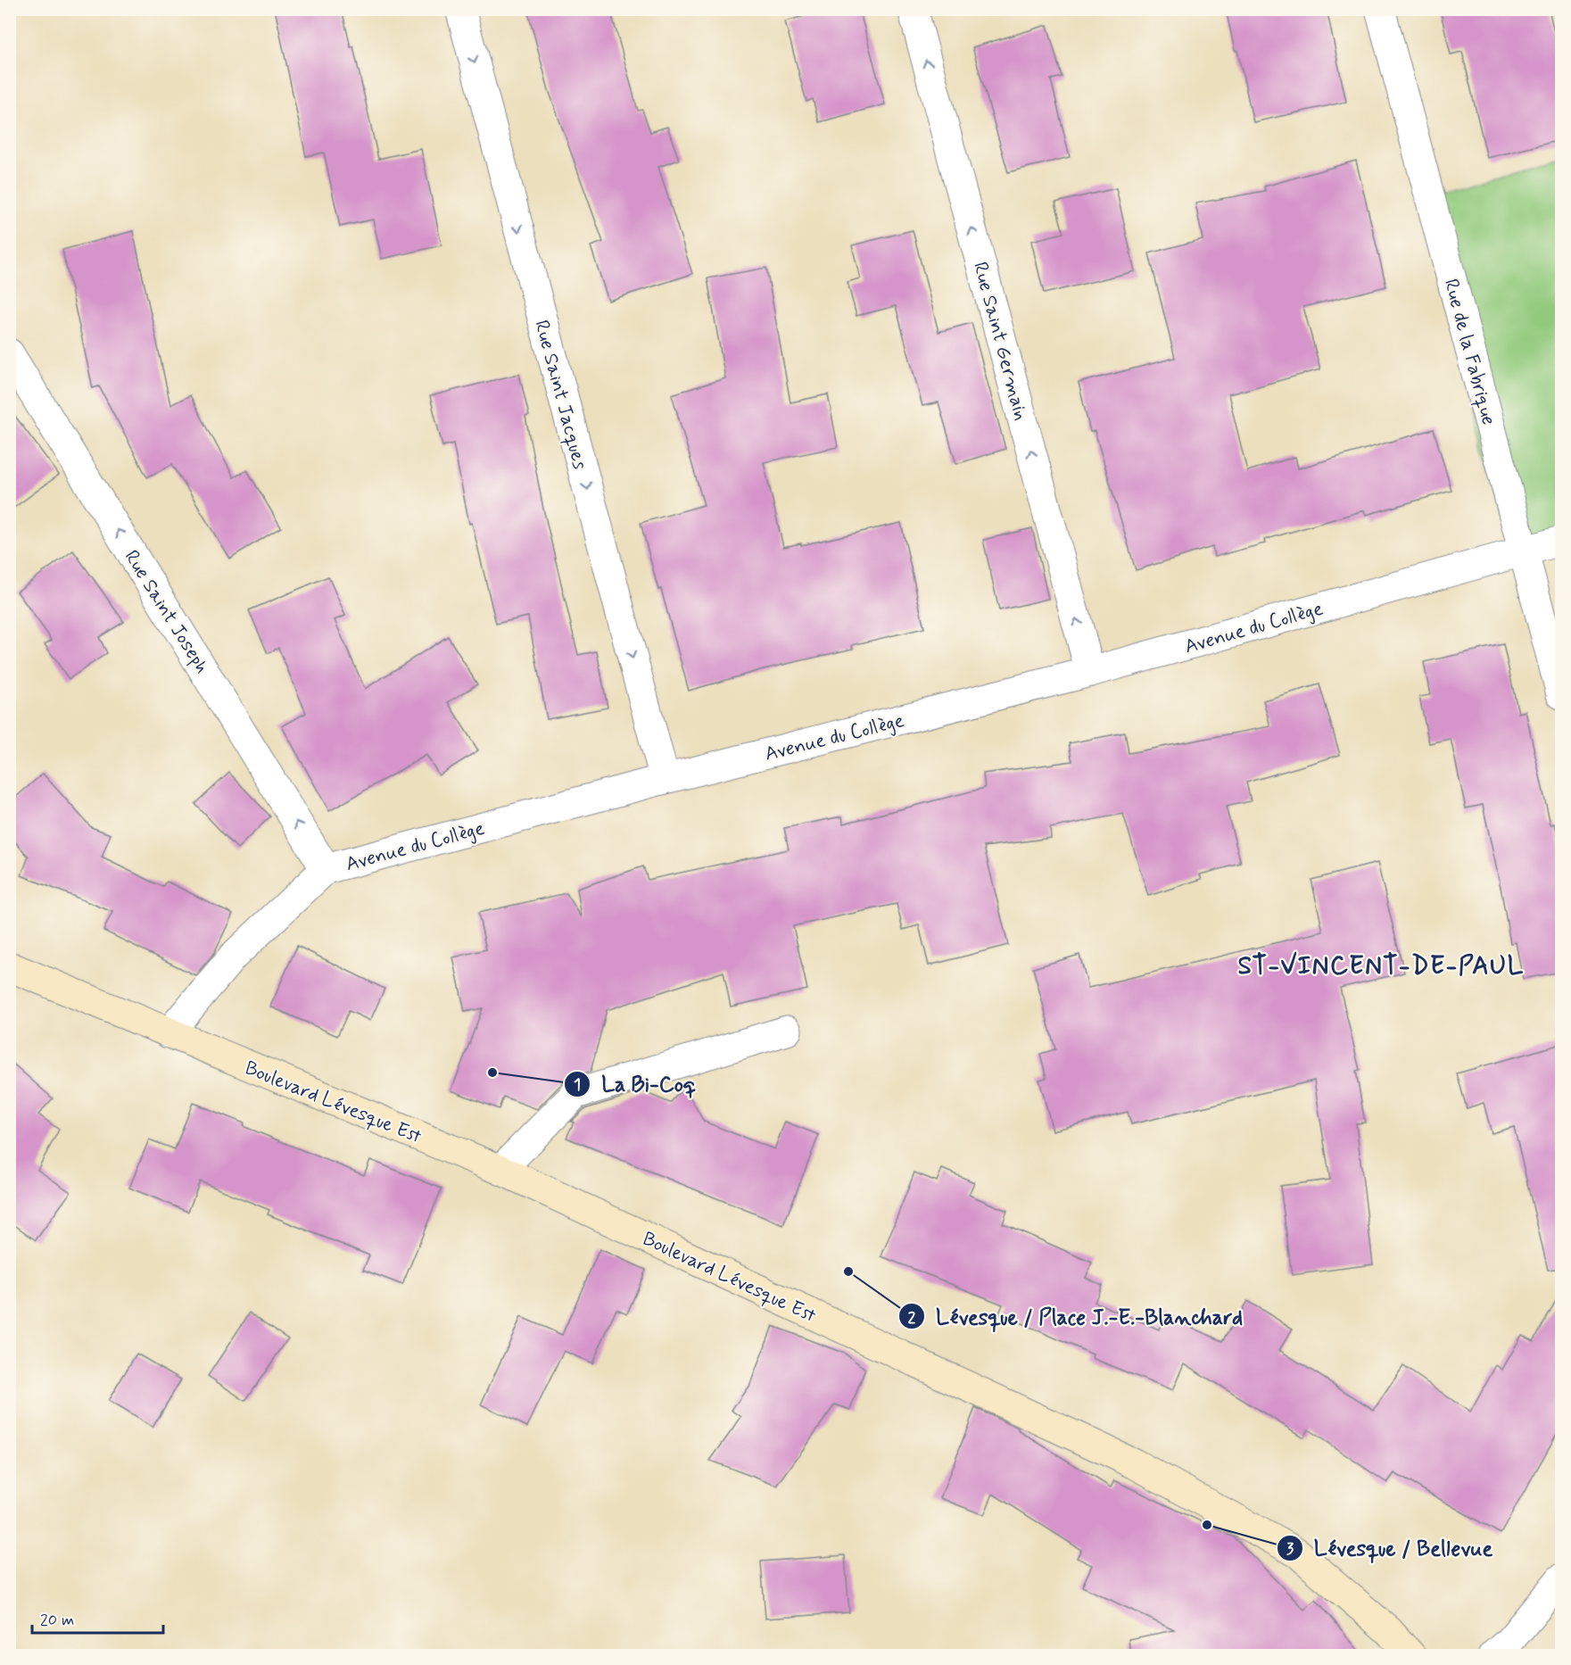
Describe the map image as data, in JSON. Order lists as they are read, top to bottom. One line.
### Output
{"streets":{"street":["Rue Saint Germain","Rue de la Fabrique","Rue Saint Jacques","Rue Saint Joseph","Avenue du Collège","Boulevard Lévesque Est"]},"crossings":[["Rue Saint Germain","Avenue du Collège"],["Rue de la Fabrique","Avenue du Collège"],["Rue Saint Jacques","Avenue du Collège"],["Rue Saint Joseph","Avenue du Collège"],["Avenue du Collège","Boulevard Lévesque Est"]],"one_way":["Rue Saint Germain","Rue Saint Jacques","Rue Saint Joseph"],"districts":["ST-VINCENT-DE-PAUL"],"places":["La Bi-Coq","Lévesque / Place J.-E.-Blanchard","Lévesque / Bellevue"],"scale_bar":"20 m"}
